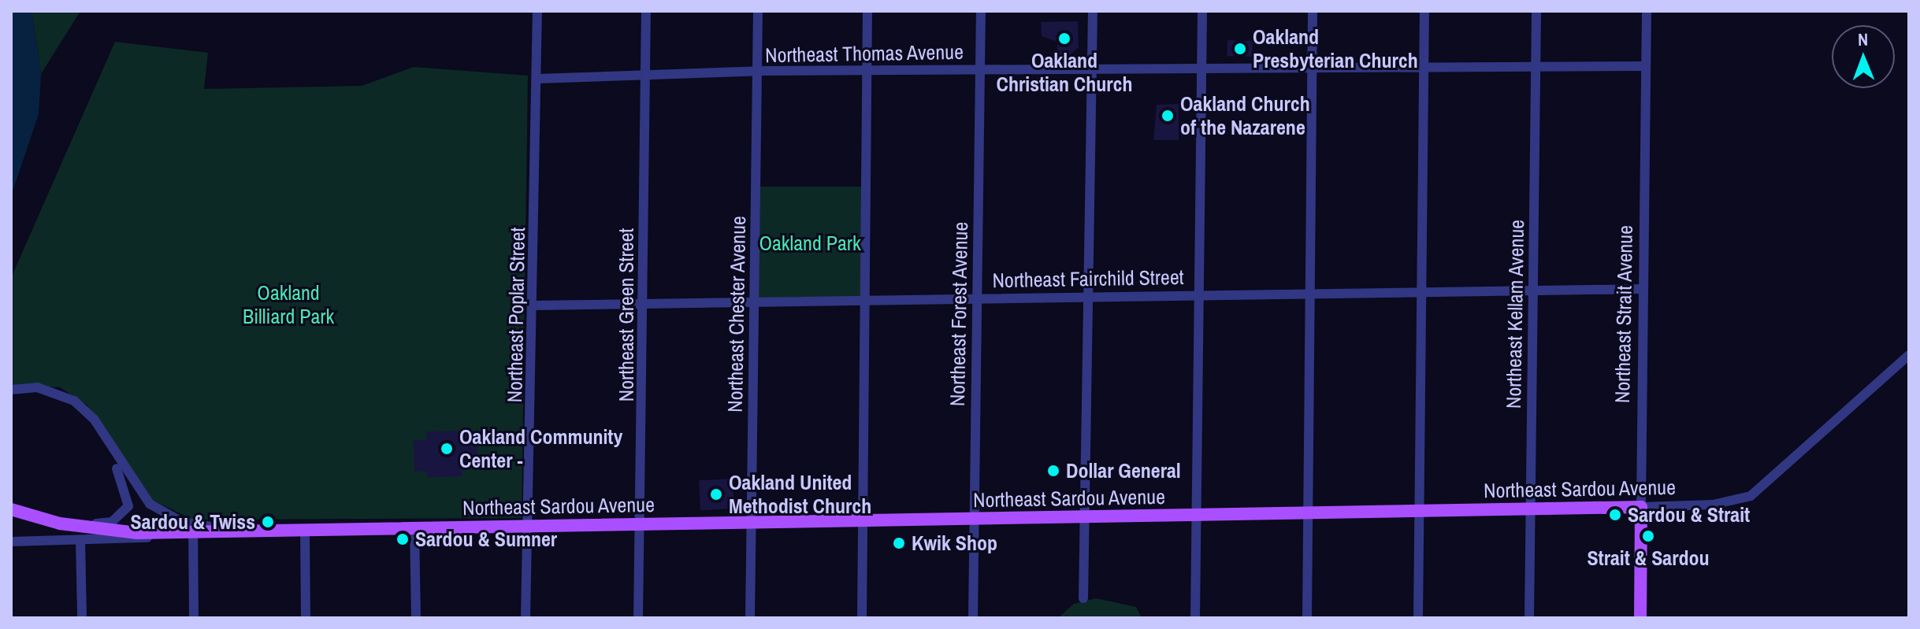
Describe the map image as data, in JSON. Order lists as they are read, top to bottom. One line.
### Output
{"streets":{"main road":["Northeast Strait Avenue","Northeast Sardou Avenue"],"street":["Northeast Thomas Avenue","Northeast Fairchild Street","Northeast Chester Avenue","Northeast Forest Avenue","Northeast Kellam Avenue","Northeast Poplar Street","Northeast Green Street"]},"crossings":[["Northeast Thomas Avenue","Northeast Chester Avenue"],["Northeast Thomas Avenue","Northeast Forest Avenue"],["Northeast Thomas Avenue","Northeast Kellam Avenue"],["Northeast Thomas Avenue","Northeast Strait Avenue"],["Northeast Thomas Avenue","Northeast Poplar Street"],["Northeast Thomas Avenue","Northeast Green Street"],["Northeast Fairchild Street","Northeast Chester Avenue"],["Northeast Fairchild Street","Northeast Forest Avenue"],["Northeast Fairchild Street","Northeast Kellam Avenue"],["Northeast Fairchild Street","Northeast Strait Avenue"],["Northeast Fairchild Street","Northeast Poplar Street"],["Northeast Fairchild Street","Northeast Green Street"],["Northeast Chester Avenue","Northeast Sardou Avenue"],["Northeast Forest Avenue","Northeast Sardou Avenue"],["Northeast Kellam Avenue","Northeast Sardou Avenue"],["Northeast Strait Avenue","Northeast Sardou Avenue"],["Northeast Poplar Street","Northeast Sardou Avenue"],["Northeast Green Street","Northeast Sardou Avenue"]],"parks":["Oakland Park","Oakland Billiard Park"],"places":["Oakland Christian Church","Oakland Presbyterian Church","Oakland Church of the Nazarene","Oakland Community Center -","Dollar General","Oakland United Methodist Church","Sardou & Strait","Sardou & Twiss","Strait & Sardou","Sardou & Sumner","Kwik Shop"],"north":"top"}
